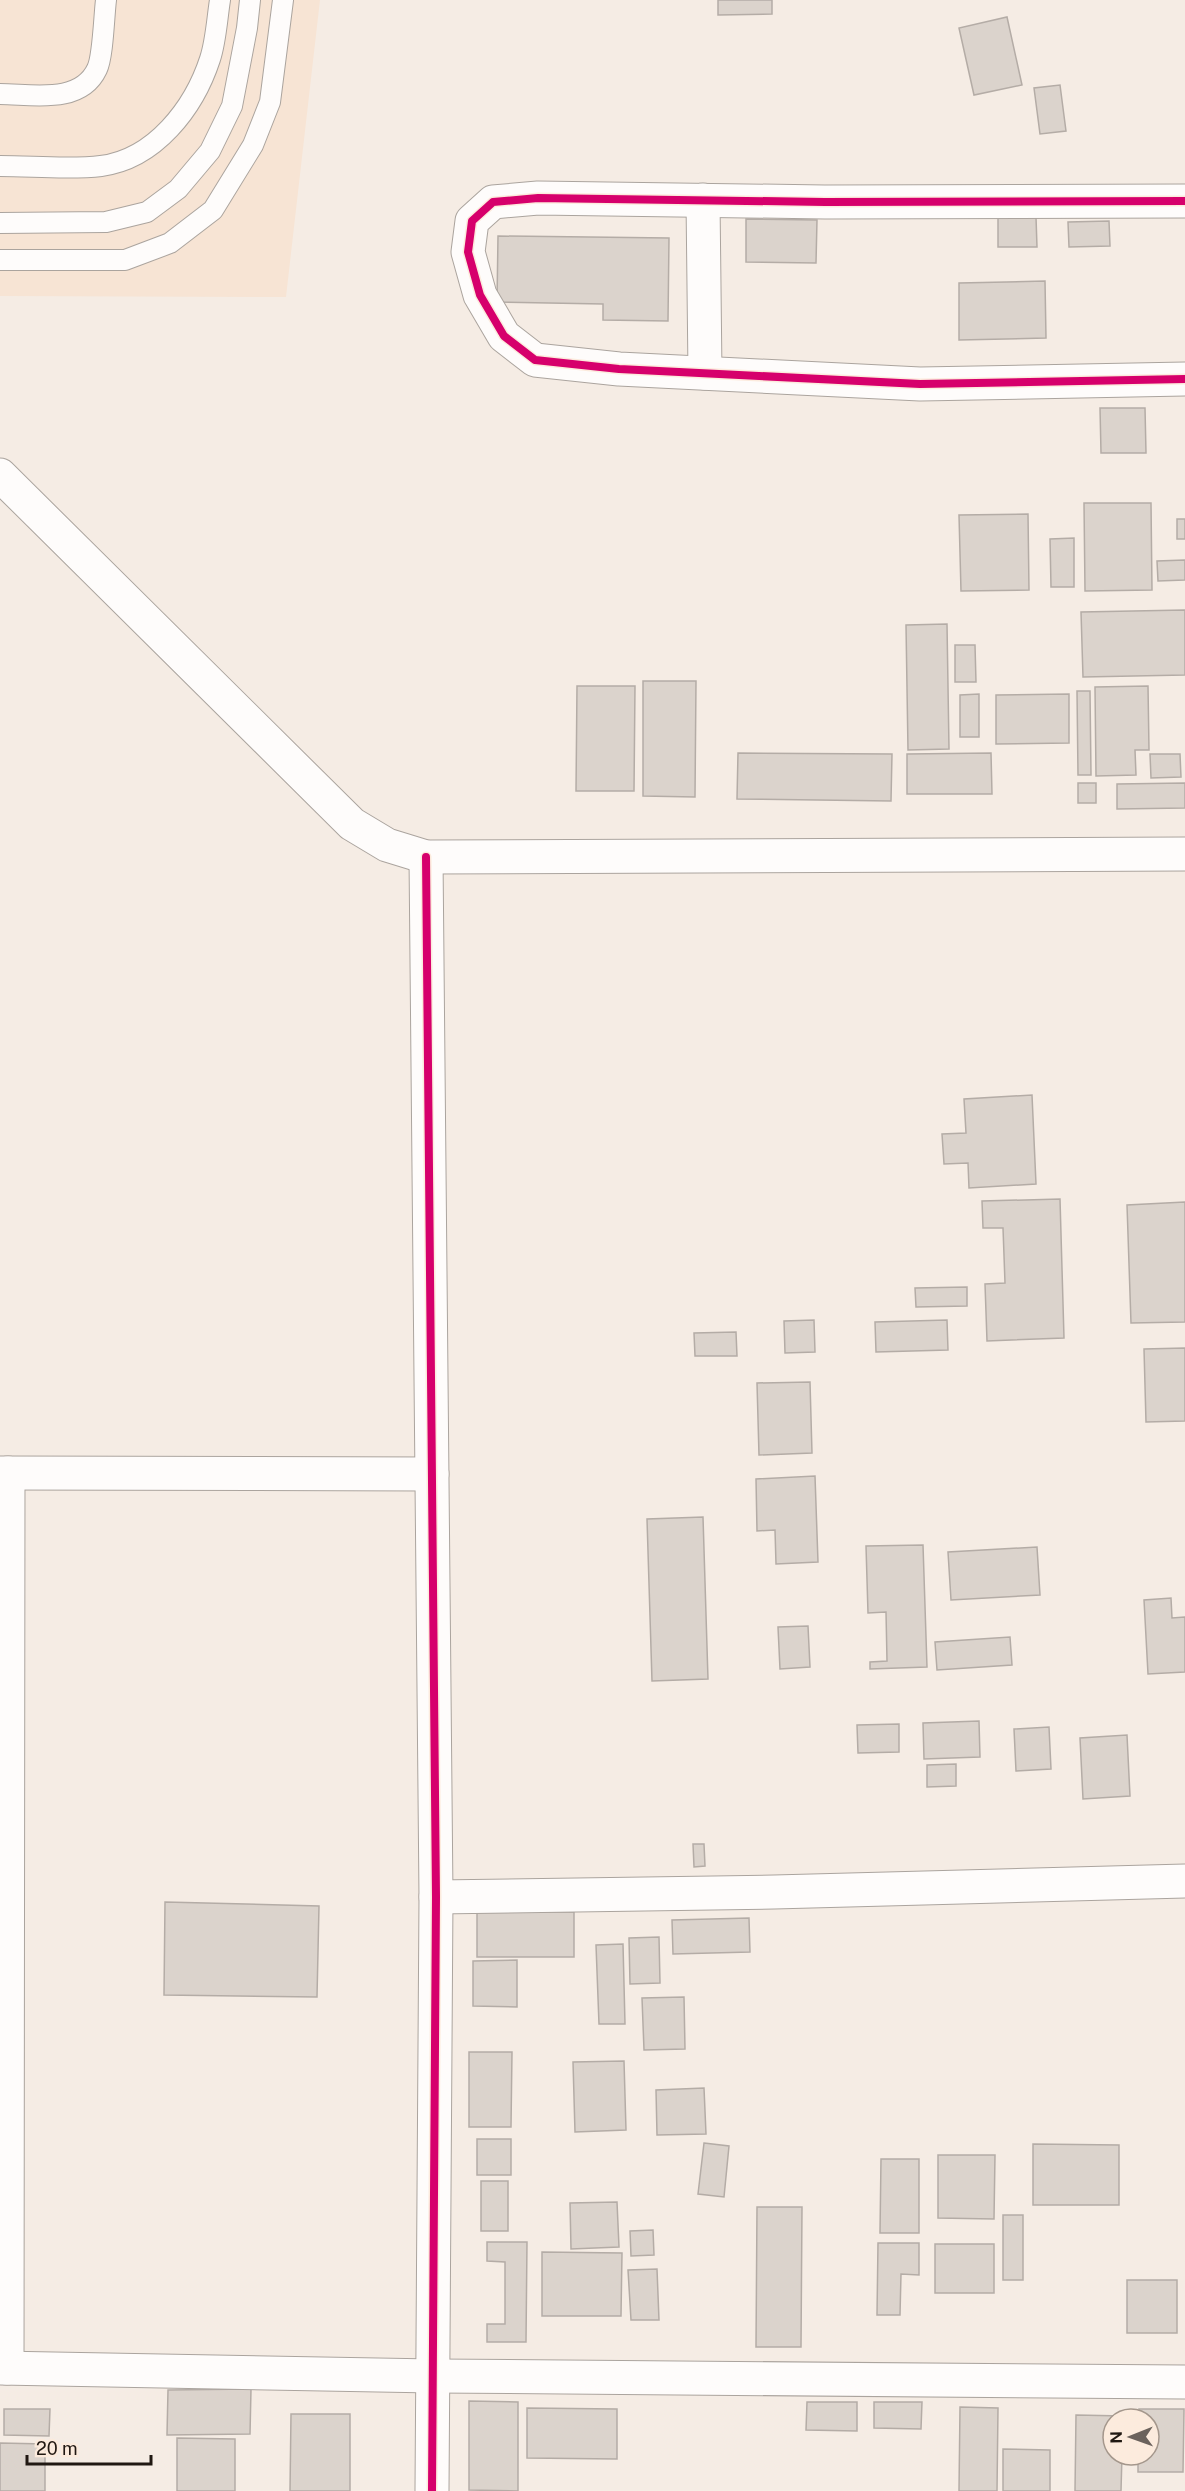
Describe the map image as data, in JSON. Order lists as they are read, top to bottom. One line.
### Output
{"scale_bar":"20 m","north":"left"}
